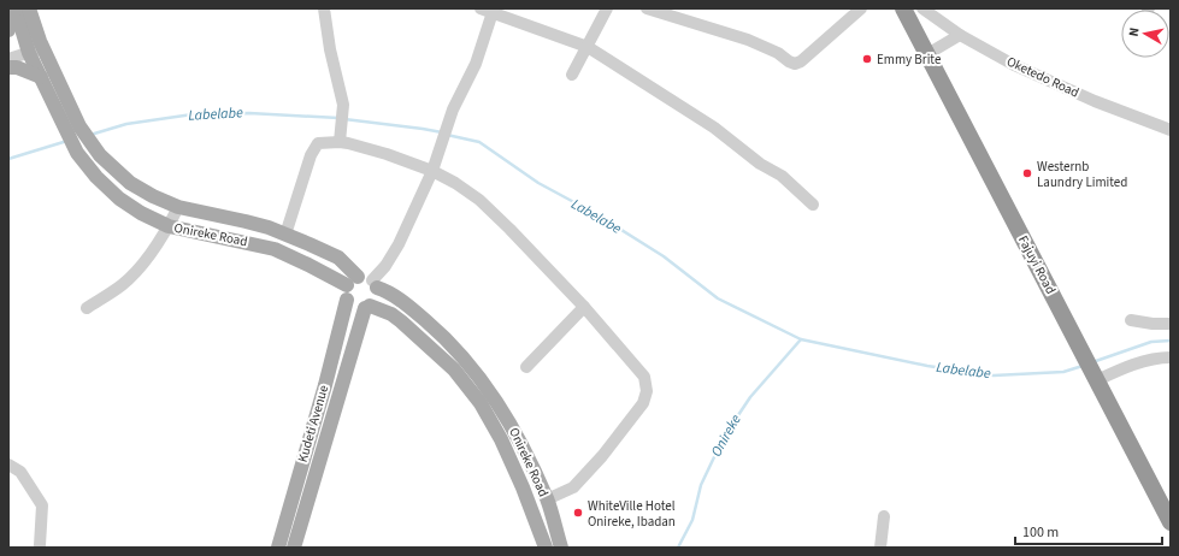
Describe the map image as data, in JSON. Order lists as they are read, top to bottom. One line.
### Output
{"streets":{"highway":["Fajuyi Road"],"main road":["Onireke Road","Kudeti Avenue"],"street":["Oketedo Road"]},"crossings":[["Onireke Road","Kudeti Avenue"]],"water":["Labelabe","Onireke"],"places":["Emmy Brite","Westernb Laundry Limited","WhiteVille Hotel Onireke, Ibadan"],"scale_bar":"100 m","north":"left"}
